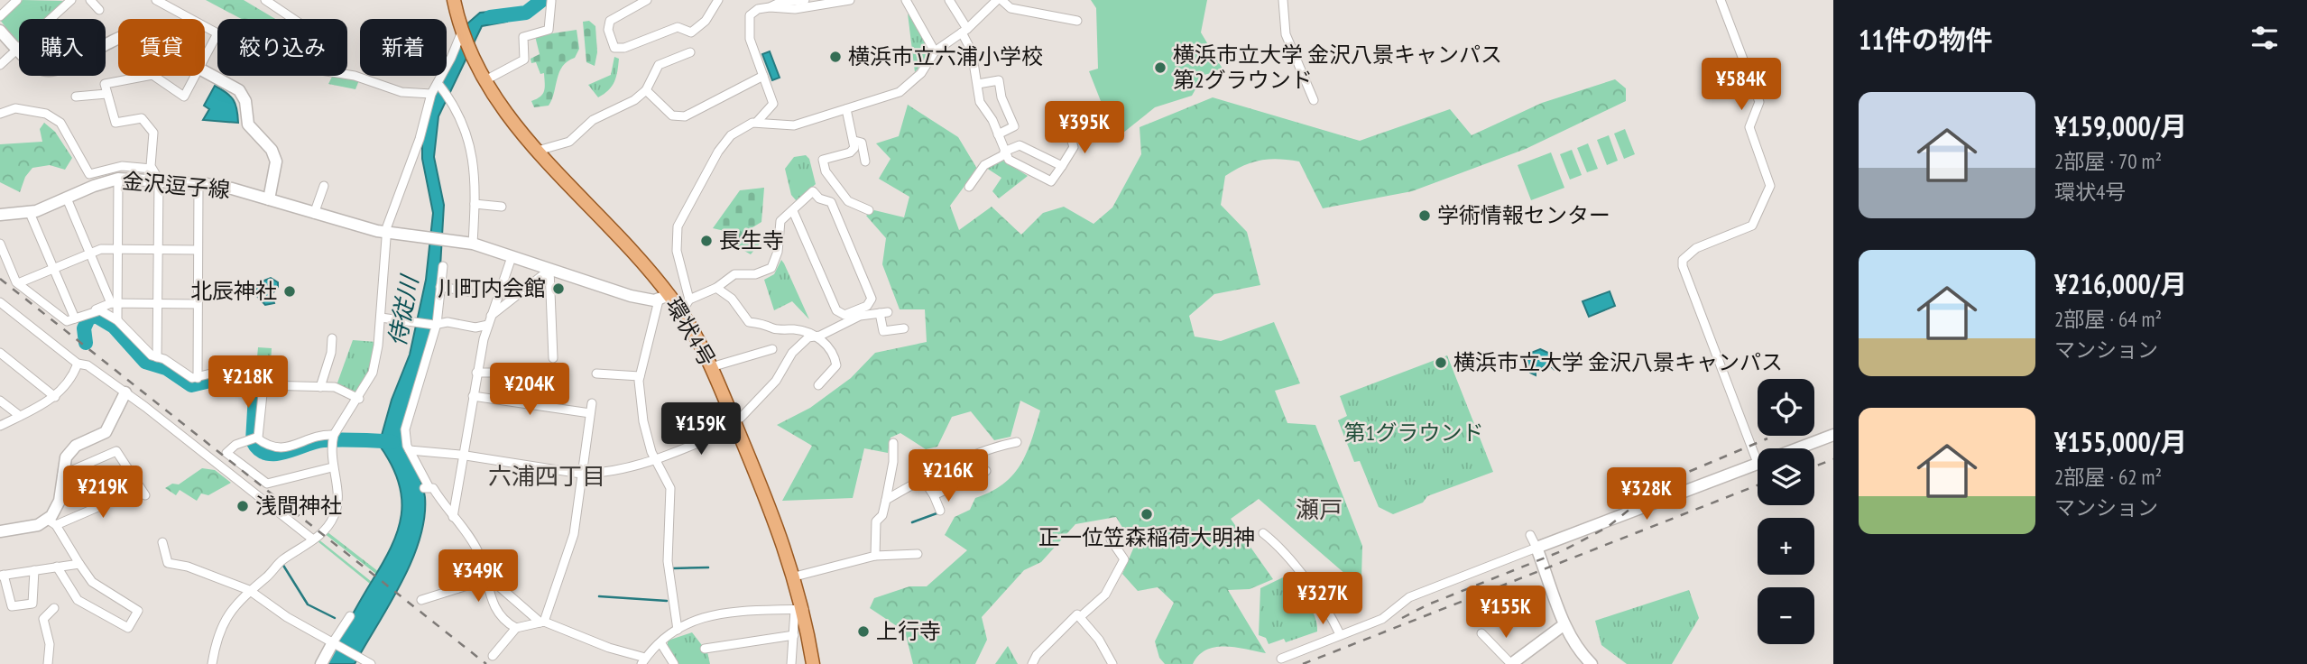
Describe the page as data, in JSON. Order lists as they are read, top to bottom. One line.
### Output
{"streets":{"main road":["環状4号"],"street":["金沢逗子線"]},"districts":["六浦四丁目","瀬戸"],"water":["侍従川"],"parks":["第1グラウンド"],"places":["横浜市立六浦小学校","横浜市立大学 金沢八景キャンパス 第2グラウンド","学術情報センター","長生寺","川町内会館","北辰神社","横浜市立大学 金沢八景キャンパス","浅間神社","正一位笠森稲荷大明神","上行寺"],"page":{"heading":"11件の物件","chip":["購入","賃貸","絞り込み","新着"],"price":["¥584K","¥395K","¥218K","¥204K","¥159K","¥216K","¥219K","¥328K","¥349K","¥327K","¥155K"],"list":[{"name":"¥159,000/月","note":"2部屋 · 70 m² · 環状4号"},{"name":"¥216,000/月","note":"2部屋 · 64 m² · マンション"},{"name":"¥155,000/月","note":"2部屋 · 62 m² · マンション"}],"map_buttons":["+","−"]}}
